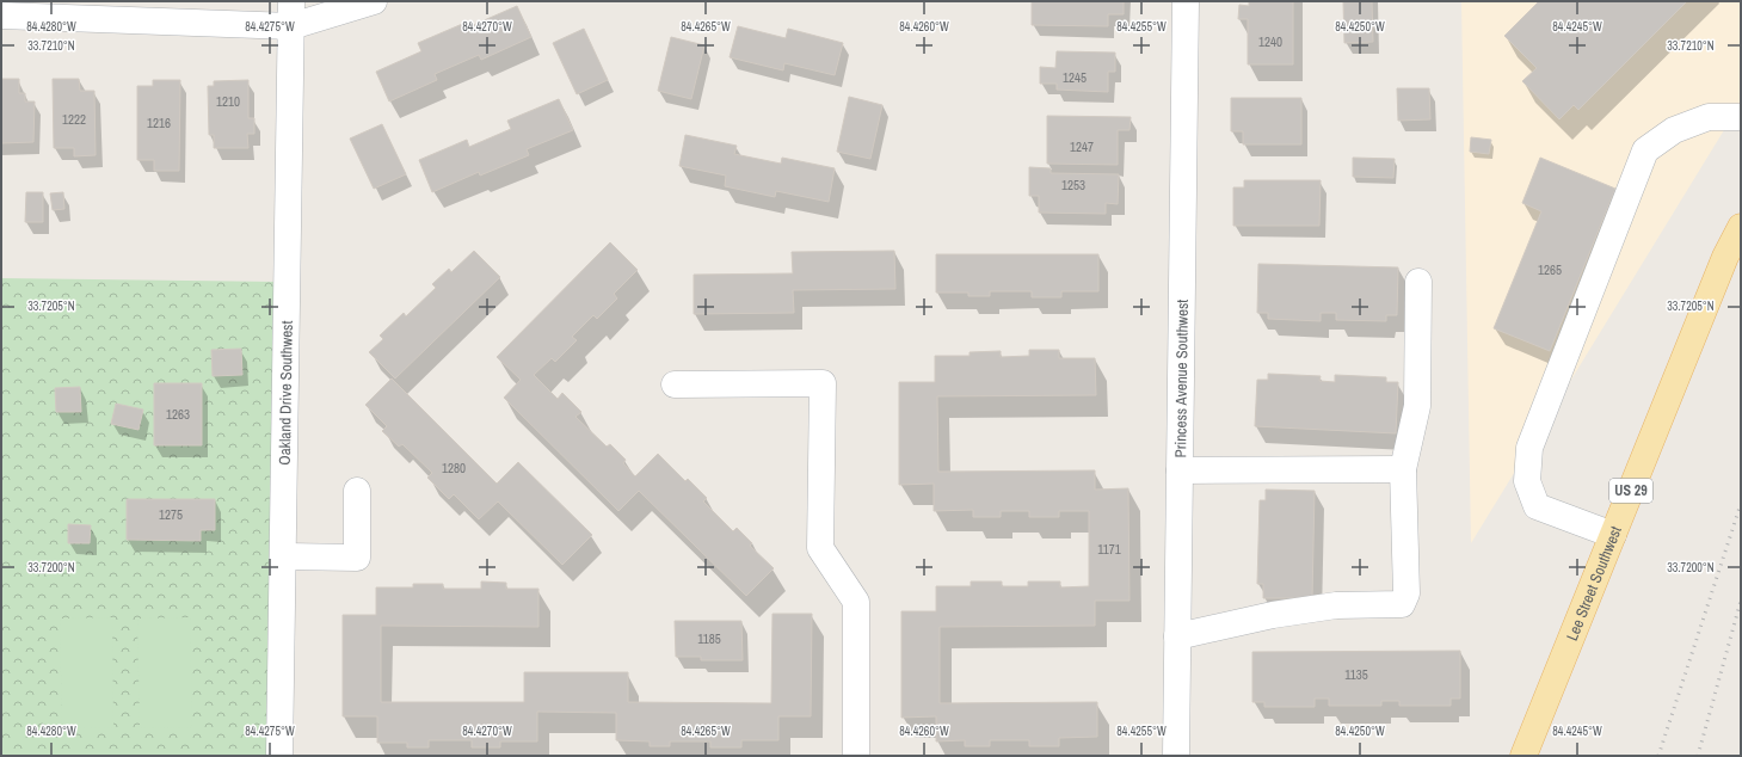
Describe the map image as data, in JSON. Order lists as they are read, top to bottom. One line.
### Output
{"streets":{"main road":["US 29","Lee Street Southwest"],"street":["Princess Avenue Southwest","Oakland Drive Southwest"]},"house_numbers":["1240","1245","1210","1222","1216","1247","1253","1265","1263","1280","1275","1171","1185","1135"],"coordinates":["84.4280°W","84.4275°W","84.4270°W","84.4265°W","84.4260°W","84.4255°W","84.4250°W","84.4245°W","33.7210°N","33.7205°N","33.7200°N"]}
